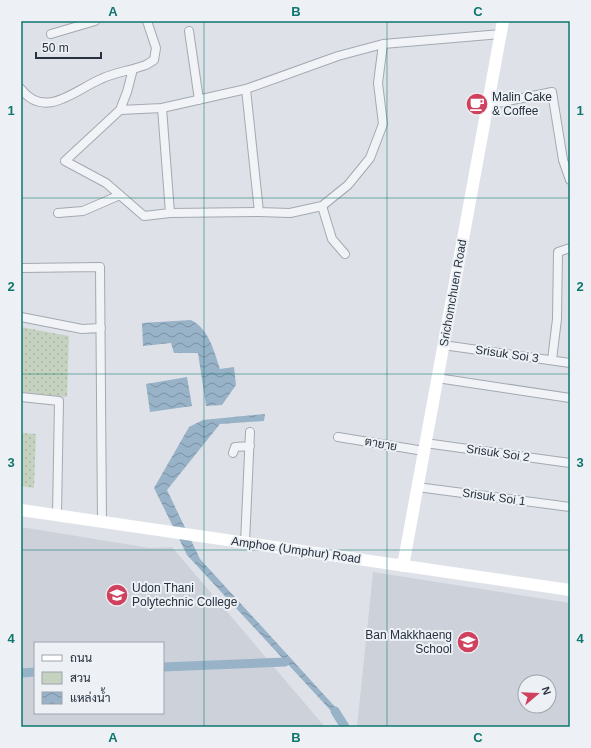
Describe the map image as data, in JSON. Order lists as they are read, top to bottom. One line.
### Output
{"streets":{"street":["Srichomchuen Road","Srisuk Soi 3","ตายาย","Srisuk Soi 2","Srisuk Soi 1","Amphoe (Umphur) Road"]},"crossings":[["Srichomchuen Road","Srisuk Soi 3"],["Srichomchuen Road","ตายาย"],["Srichomchuen Road","Srisuk Soi 2"],["Srichomchuen Road","Srisuk Soi 1"],["Srichomchuen Road","Amphoe (Umphur) Road"],["ตายาย","Srisuk Soi 2"]],"places":{"cafe":["Malin Cake & Coffee"],"school or university":["Udon Thani Polytechnic College","Ban Makkhaeng School"]},"legend":["ถนน","สวน","แหล่งน้ำ"],"scale_bar":"50 m","north":"right","grid":{"columns":["A","B","C"],"rows":["1","2","3","4"]}}
